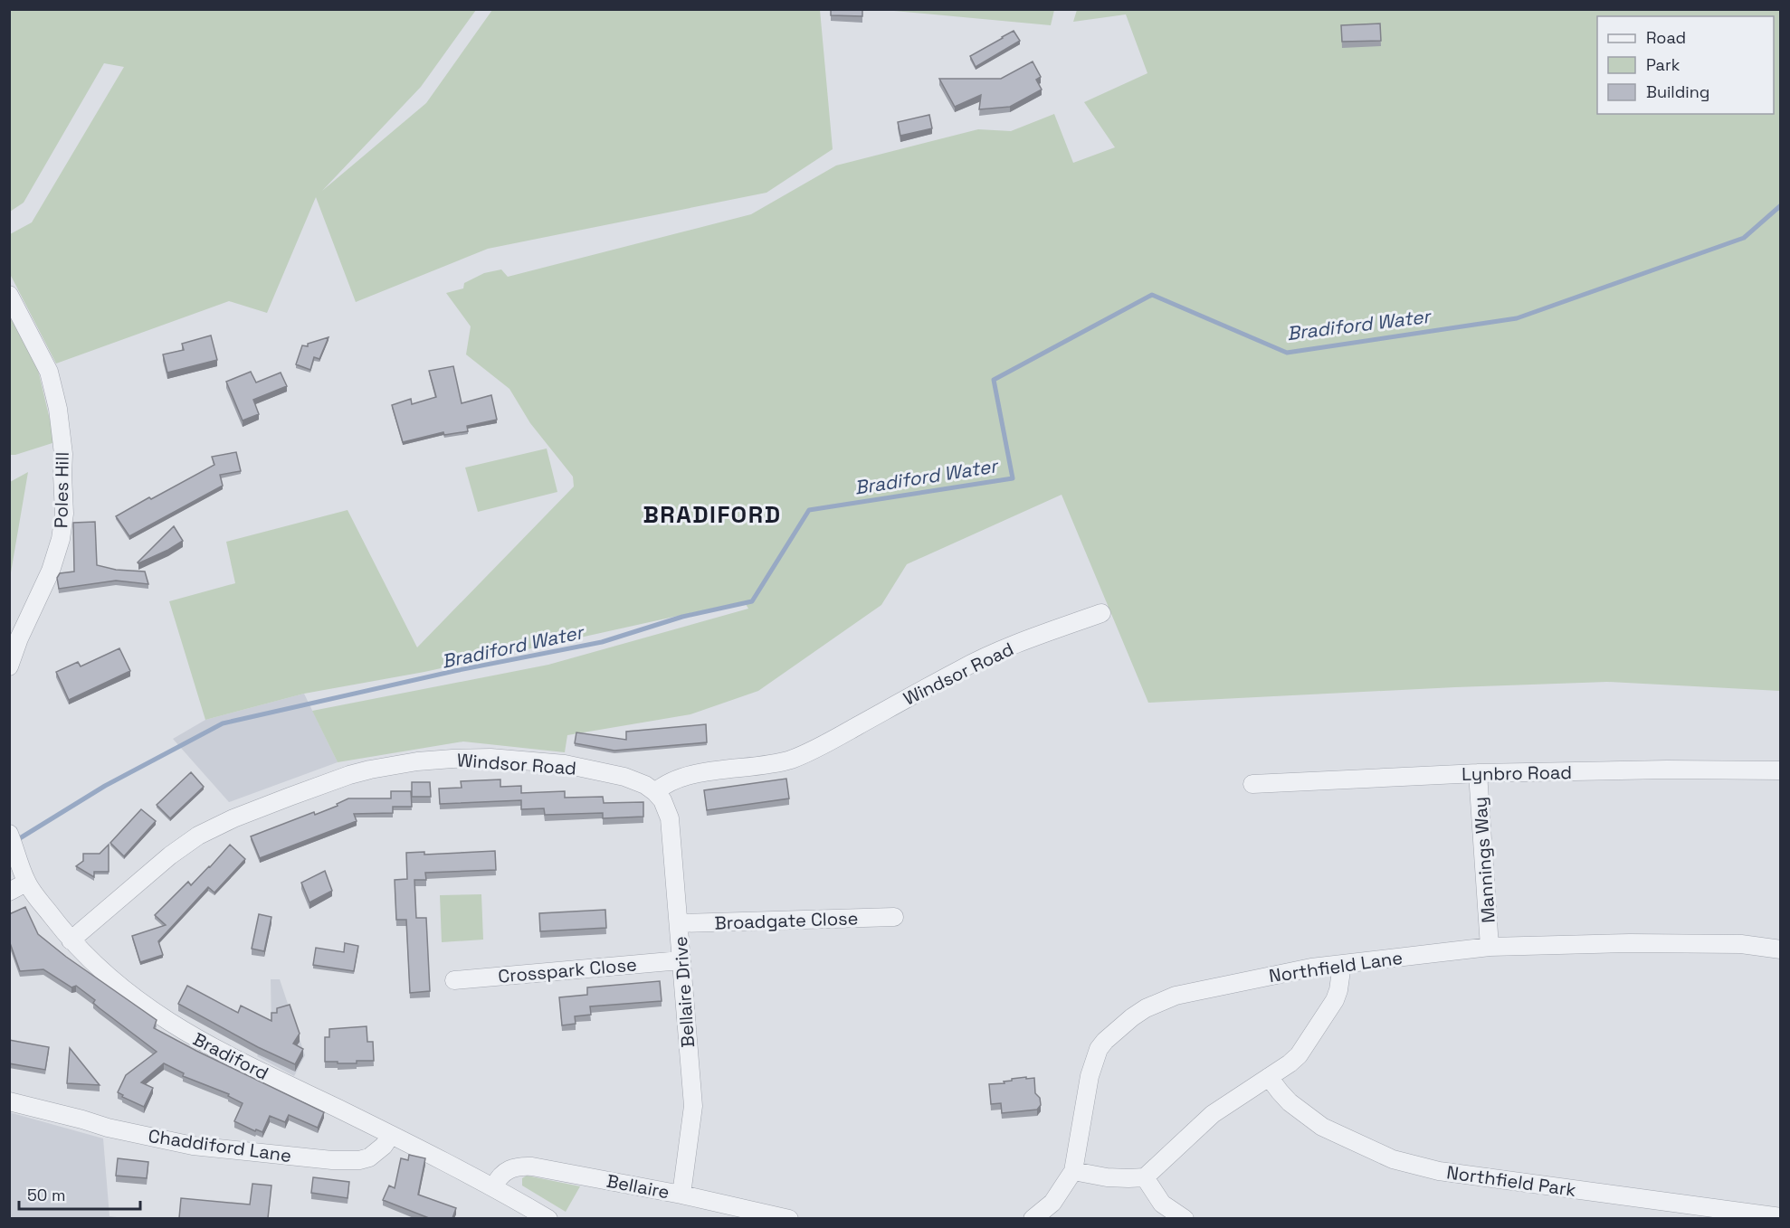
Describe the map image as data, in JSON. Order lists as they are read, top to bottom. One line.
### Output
{"streets":{"street":["Poles Hill","Windsor Road","Lynbro Road","Mannings Way","Broadgate Close","Northfield Lane","Crosspark Close","Bellaire Drive","Bradiford","Chaddiford Lane","Northfield Park","Bellaire"]},"crossings":[["Windsor Road","Bellaire Drive"],["Windsor Road","Bradiford"],["Lynbro Road","Mannings Way"],["Mannings Way","Northfield Lane"],["Broadgate Close","Bellaire Drive"],["Crosspark Close","Bellaire Drive"],["Bellaire Drive","Bellaire"],["Bradiford","Chaddiford Lane"],["Bradiford","Bellaire"]],"districts":["BRADIFORD"],"water":["Bradiford Water"],"legend":["Road","Park","Building"],"scale_bar":"50 m"}
